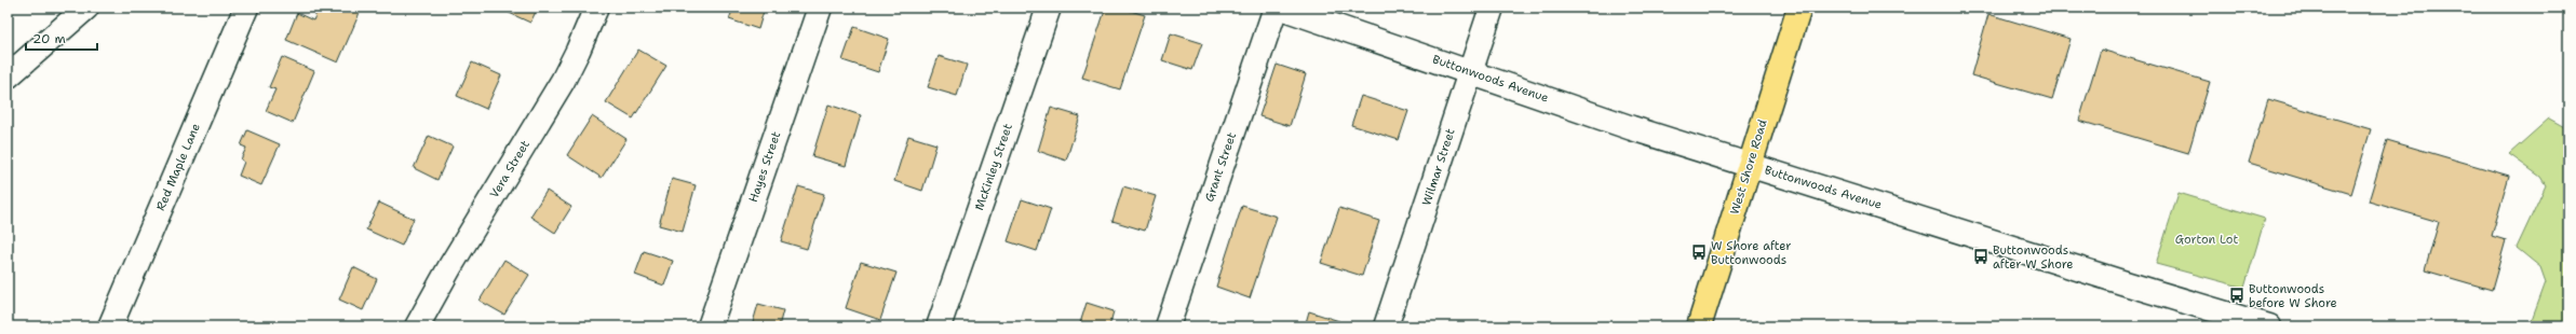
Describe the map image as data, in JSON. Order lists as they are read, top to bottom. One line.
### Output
{"streets":{"main road":["West Shore Road"],"street":["Buttonwoods Avenue","Red Maple Lane","Hayes Street","McKinley Street","Grant Street","Wilmar Street","Vera Street"]},"crossings":[["Buttonwoods Avenue","Wilmar Street"],["Buttonwoods Avenue","West Shore Road"]],"parks":["Gorton Lot"],"places":{"bus stop":["W Shore after Buttonwoods","Buttonwoods after W Shore","Buttonwoods before W Shore"]},"scale_bar":"20 m"}
